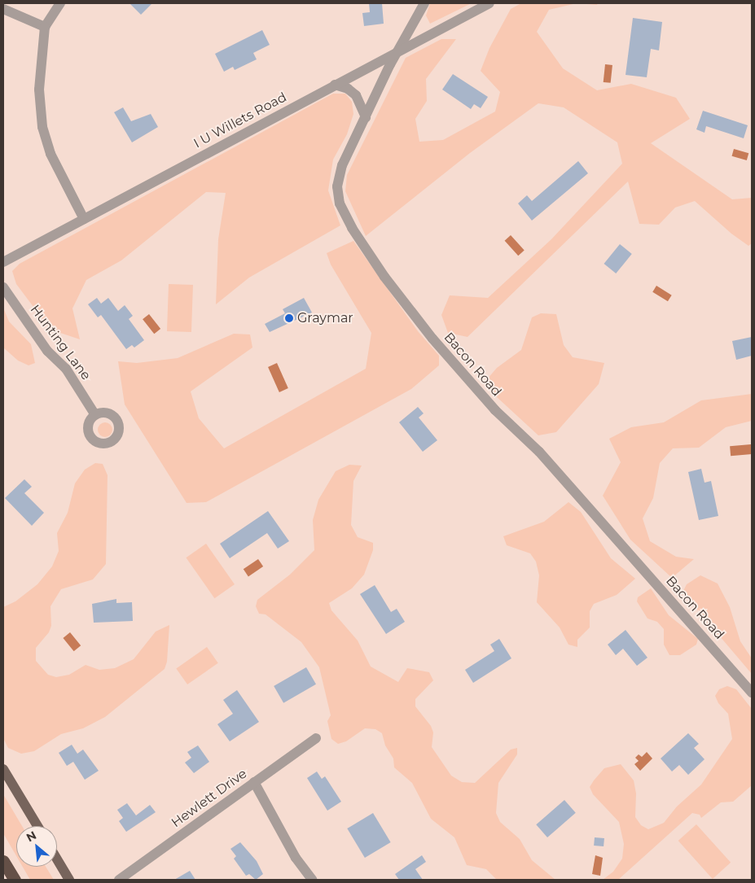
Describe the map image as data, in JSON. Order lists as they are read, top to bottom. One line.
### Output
{"streets":{"street":["I U Willets Road","Hunting Lane","Bacon Road","Hewlett Drive"]},"crossings":[["I U Willets Road","Bacon Road"]],"places":["Graymar"],"north":"top left"}
